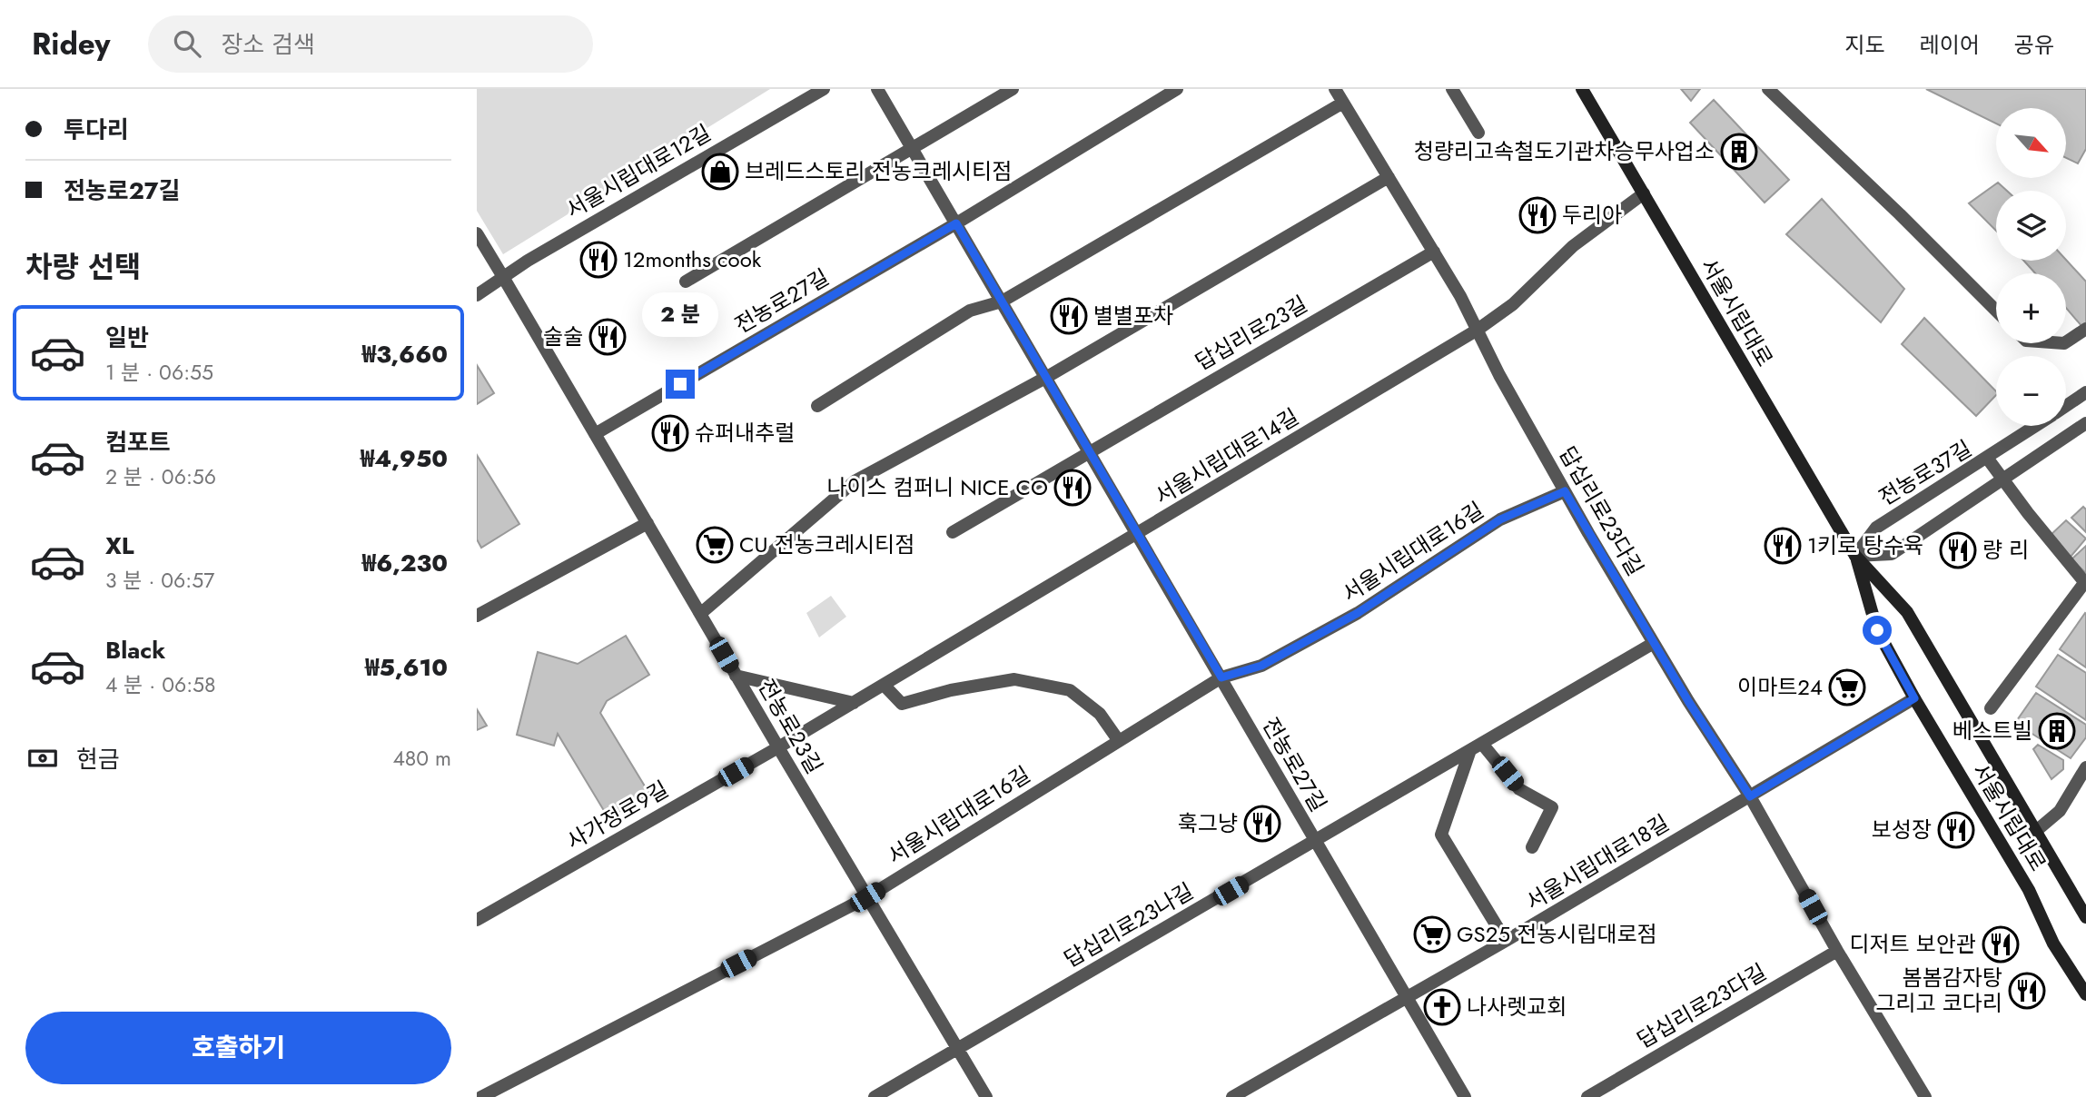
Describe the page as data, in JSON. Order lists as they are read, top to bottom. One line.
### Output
{"streets":{"main road":["서울시립대로"],"street":["서울시립대로12길","전농로27길","답십리로23길","서울시립대로14길","전농로37길","답십리로23다길","서울시립대로16길","전농로23길","사가정로9길","서울시립대로18길","답십리로23나길"]},"crossings":[["서울시립대로12길","전농로23길"],["전농로27길","답십리로23길"],["전농로27길","서울시립대로14길"],["전농로27길","서울시립대로16길"],["전농로27길","전농로23길"],["전농로27길","서울시립대로18길"],["전농로27길","답십리로23나길"],["서울시립대로","서울시립대로14길"],["서울시립대로","전농로37길"],["서울시립대로","서울시립대로18길"],["답십리로23길","답십리로23다길"],["서울시립대로14길","답십리로23다길"],["서울시립대로14길","전농로23길"],["서울시립대로14길","사가정로9길"],["답십리로23다길","서울시립대로16길"],["답십리로23다길","서울시립대로18길"],["답십리로23다길","답십리로23나길"],["서울시립대로16길","전농로23길"],["전농로23길","사가정로9길"],["전농로23길","답십리로23나길"]],"places":{"building":["청량리고속철도기관차승무사업소","베스트빌"],"shop":["브레드스토리 전농크레시티점"],"restaurant":["두리아","12months cook","별별포차","술술","슈퍼내추럴","나이스 컴퍼니 NICE CO","1키로 탕수육","량 리","훅그냥","보성장","디저트 보안관","봄봄감자탕 그리고 코다리"],"supermarket":["CU 전농크레시티점","이마트24","GS25 전농시립대로점"],"church":["나사렛교회"]},"north":"bottom right","page":{"header":"Ridey","search":"장소 검색","nav":["지도","레이어","공유"],"banner":["투다리","전농로27길"],"map_buttons":["+","−"],"heading":"차량 선택","bubble":"2 분","list":[{"name":"일반","note":"1 분 · 06:55","value":"₩3,660"},{"name":"컴포트","note":"2 분 · 06:56","value":"₩4,950"},{"name":"XL","note":"3 분 · 06:57","value":"₩6,230"},{"name":"Black","note":"4 분 · 06:58","value":"₩5,610"}],"pay":["현금","480 m"],"buttons":"호출하기"}}
